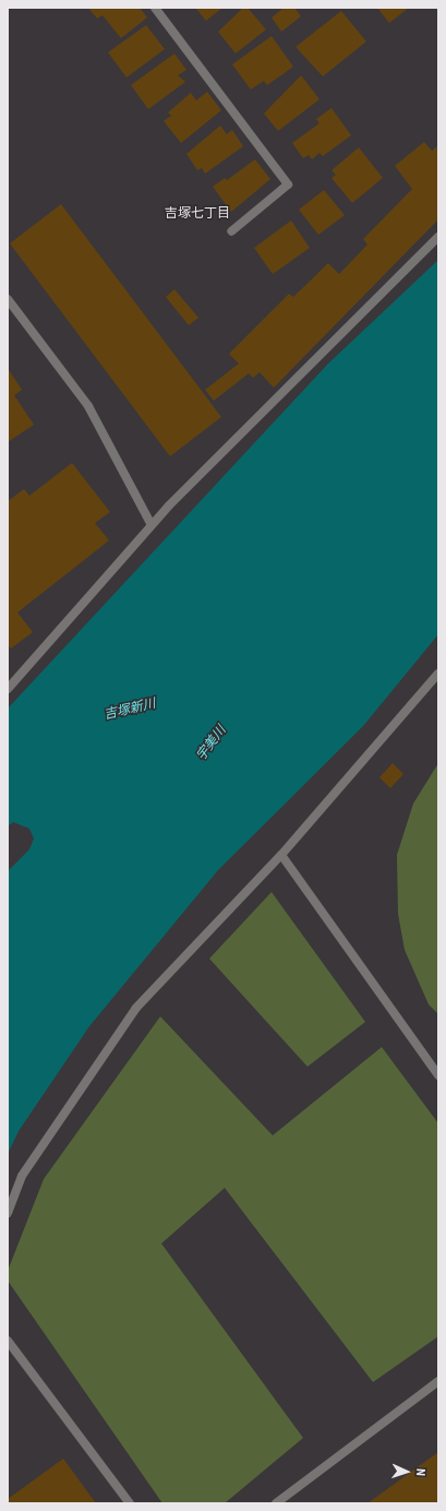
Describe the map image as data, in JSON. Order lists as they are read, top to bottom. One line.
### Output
{"districts":["吉塚七丁目"],"water":["吉塚新川","宇美川"],"north":"right"}
